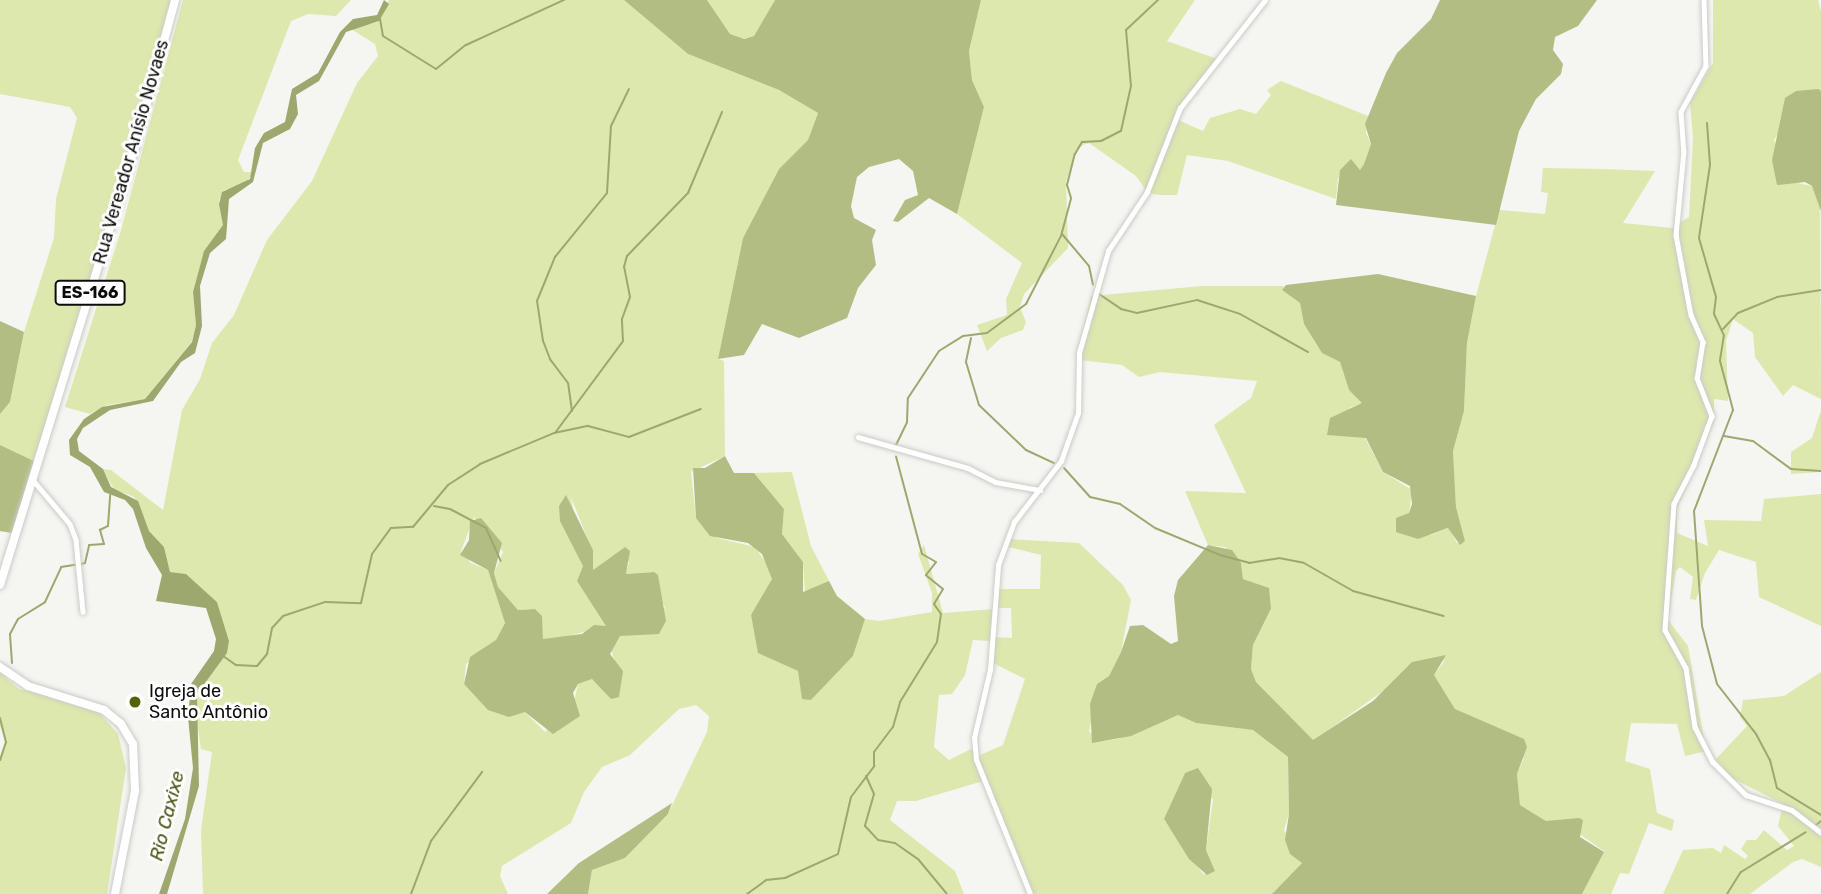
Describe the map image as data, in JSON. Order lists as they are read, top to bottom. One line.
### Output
{"streets":{"main road":["Rua Vereador Anísio Novaes","ES-166"]},"water":["Rio Caxixe"],"places":["Igreja de Santo Antônio"]}
